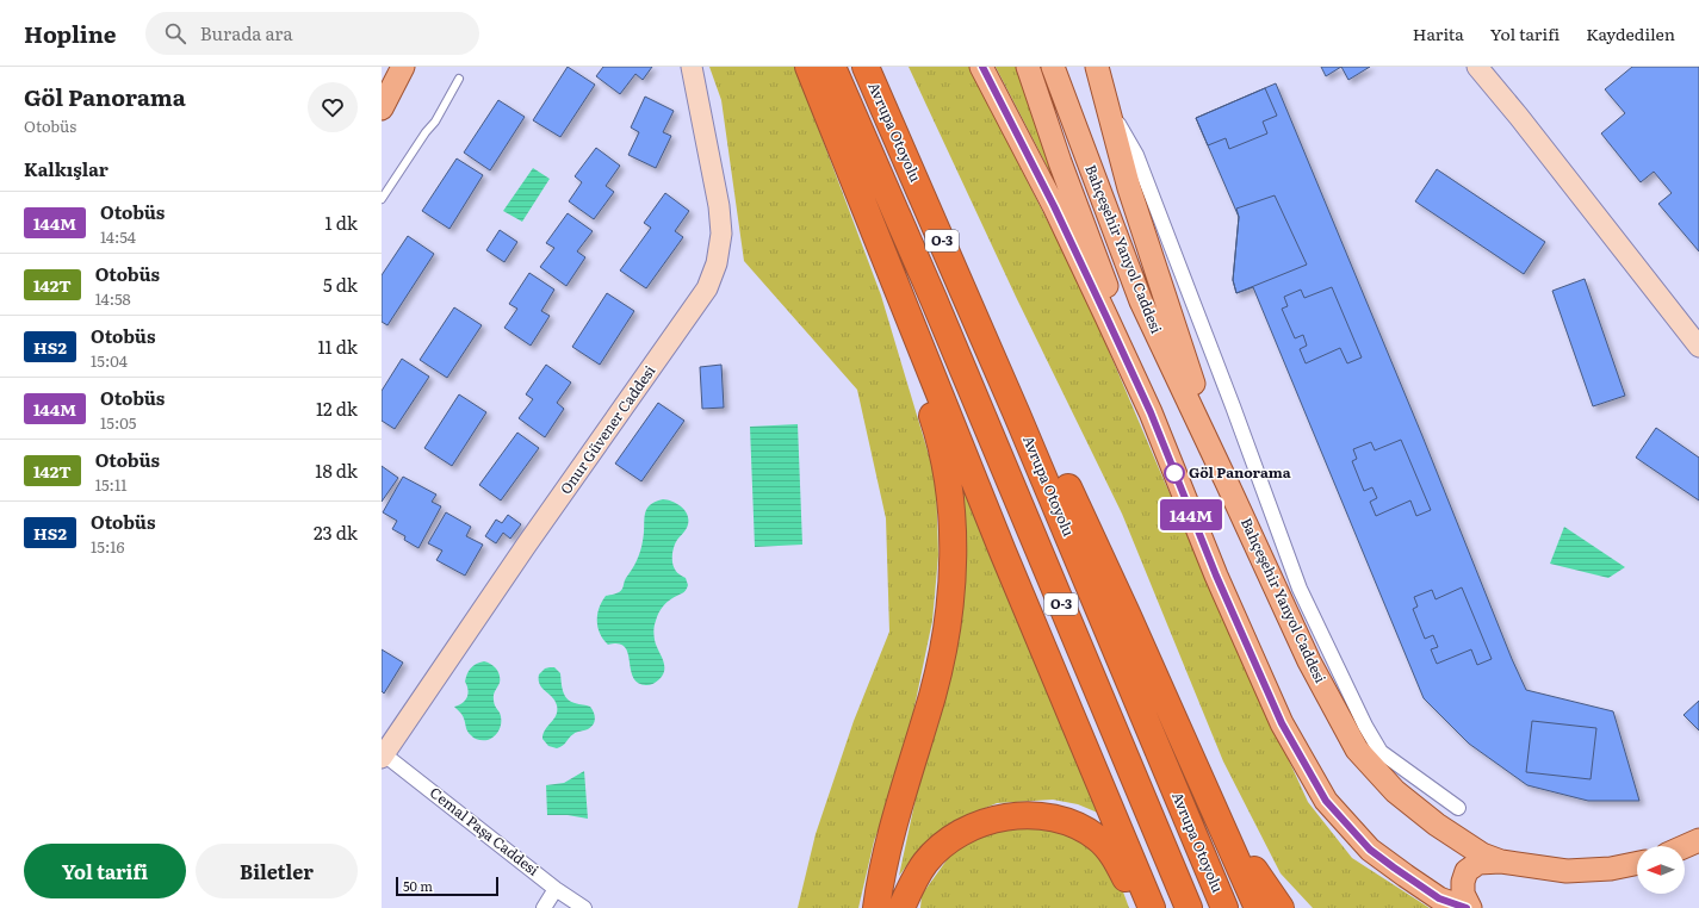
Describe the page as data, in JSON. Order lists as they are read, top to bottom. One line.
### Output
{"streets":{"highway":["Avrupa Otoyolu","O-3"],"main road":["Bahçeşehir Yanyol Caddesi"],"street":["Onur Güvener Caddesi","Cemal Paşa Caddesi"]},"crossings":[["Onur Güvener Caddesi","Cemal Paşa Caddesi"]],"places":["Göl Panorama"],"lines":["bus line 144M"],"scale_bar":"50 m","north":"left","page":{"header":"Hopline","search":"Burada ara","nav":["Harita","Yol tarifi","Kaydedilen"],"heading":[["Göl Panorama","Otobüs"],"Kalkışlar"],"on_map":"144M","list":[{"mark":"144M","name":"Otobüs","note":"14:54","value":"1 dk"},{"mark":"142T","name":"Otobüs","note":"14:58","value":"5 dk"},{"mark":"HS2","name":"Otobüs","note":"15:04","value":"11 dk"},{"mark":"144M","name":"Otobüs","note":"15:05","value":"12 dk"},{"mark":"142T","name":"Otobüs","note":"15:11","value":"18 dk"},{"mark":"HS2","name":"Otobüs","note":"15:16","value":"23 dk"}],"buttons":["Yol tarifi","Biletler"],"scale":"50 m"}}
